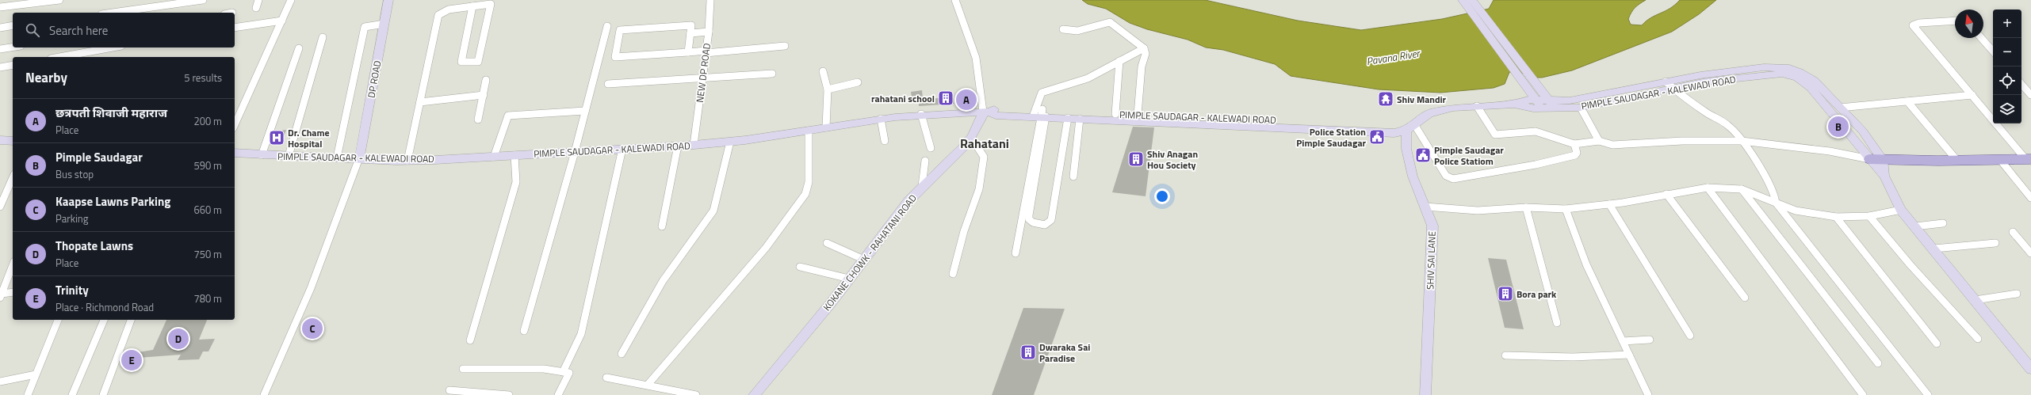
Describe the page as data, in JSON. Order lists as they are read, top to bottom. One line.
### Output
{"streets":{"main road":["DP ROAD","PIMPLE SAUDAGAR - KALEWADI ROAD","KOKANE CHOWK - RAHATANI ROAD","SHIV SAI LANE"],"street":["NEW DP ROAD"]},"crossings":[["NEW DP ROAD","PIMPLE SAUDAGAR - KALEWADI ROAD"],["DP ROAD","PIMPLE SAUDAGAR - KALEWADI ROAD"],["PIMPLE SAUDAGAR - KALEWADI ROAD","KOKANE CHOWK - RAHATANI ROAD"],["PIMPLE SAUDAGAR - KALEWADI ROAD","SHIV SAI LANE"]],"districts":["Rahatani"],"water":["Pavana River"],"places":{"building":["rahatani school","Shiv Anagan Hou Society","Bora park","Dwaraka Sai Paradise"],"temple":["Shiv Mandir"],"public building":["Police Station Pimple Saudagar","Pimple Saudagar Police Statiom"],"hospital":["Dr. Chame Hospital"]},"north":"top","page":{"map_buttons":["+","−"],"search":"Search here","heading":["Nearby","5 results"],"pins":["A","B","C","D","E"],"list":[{"mark":"A","name":"छत्रपती शिवाजी महाराज","note":"Place","value":"200 m"},{"mark":"B","name":"Pimple Saudagar","note":"Bus stop","value":"590 m"},{"mark":"C","name":"Kaapse Lawns Parking","note":"Parking","value":"660 m"},{"mark":"D","name":"Thopate Lawns","note":"Place","value":"750 m"},{"mark":"E","name":"Trinity","note":"Place · Richmond Road","value":"780 m"}]}}
